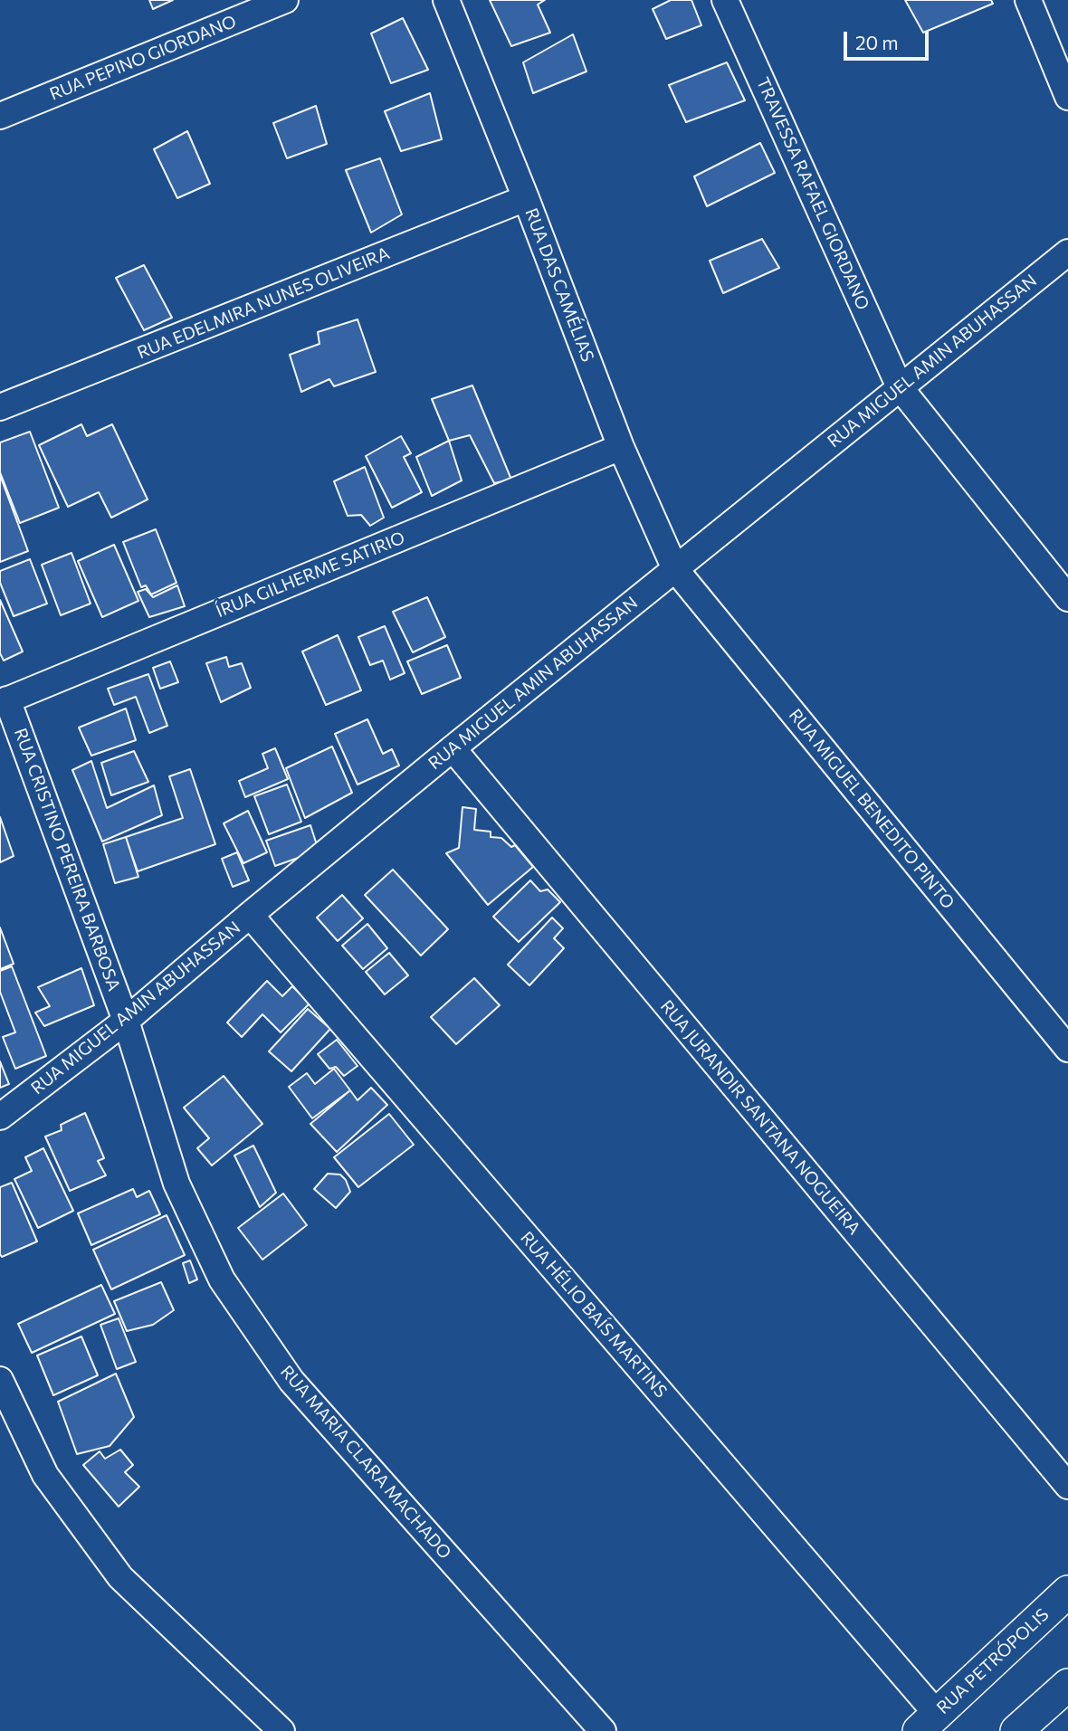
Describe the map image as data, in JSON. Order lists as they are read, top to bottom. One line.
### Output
{"streets":{"street":["RUA PEPINO GIORDANO","TRAVESSA RAFAEL GIORDANO","RUA DAS CAMÉLIAS","RUA EDELMIRA NUNES OLIVEIRA","RUA MIGUEL AMIN ABUHASSAN","ÍRUA GILHERME SATIRIO","RUA MIGUEL BENEDITO PINTO","RUA CRISTINO PEREIRA BARBOSA","RUA JURANDIR SANTANA NOGUEIRA","RUA HÉLIO BAÍS MARTINS","RUA MARIA CLARA MACHADO","RUA PETRÓPOLIS"]},"crossings":[["TRAVESSA RAFAEL GIORDANO","RUA MIGUEL AMIN ABUHASSAN"],["RUA DAS CAMÉLIAS","RUA EDELMIRA NUNES OLIVEIRA"],["RUA DAS CAMÉLIAS","RUA MIGUEL AMIN ABUHASSAN"],["RUA DAS CAMÉLIAS","ÍRUA GILHERME SATIRIO"],["RUA DAS CAMÉLIAS","RUA MIGUEL BENEDITO PINTO"],["RUA MIGUEL AMIN ABUHASSAN","RUA MIGUEL BENEDITO PINTO"],["RUA MIGUEL AMIN ABUHASSAN","RUA CRISTINO PEREIRA BARBOSA"],["RUA MIGUEL AMIN ABUHASSAN","RUA JURANDIR SANTANA NOGUEIRA"],["RUA MIGUEL AMIN ABUHASSAN","RUA HÉLIO BAÍS MARTINS"],["RUA MIGUEL AMIN ABUHASSAN","RUA MARIA CLARA MACHADO"],["ÍRUA GILHERME SATIRIO","RUA CRISTINO PEREIRA BARBOSA"],["RUA CRISTINO PEREIRA BARBOSA","RUA MARIA CLARA MACHADO"],["RUA HÉLIO BAÍS MARTINS","RUA PETRÓPOLIS"]],"scale_bar":"20 m"}
